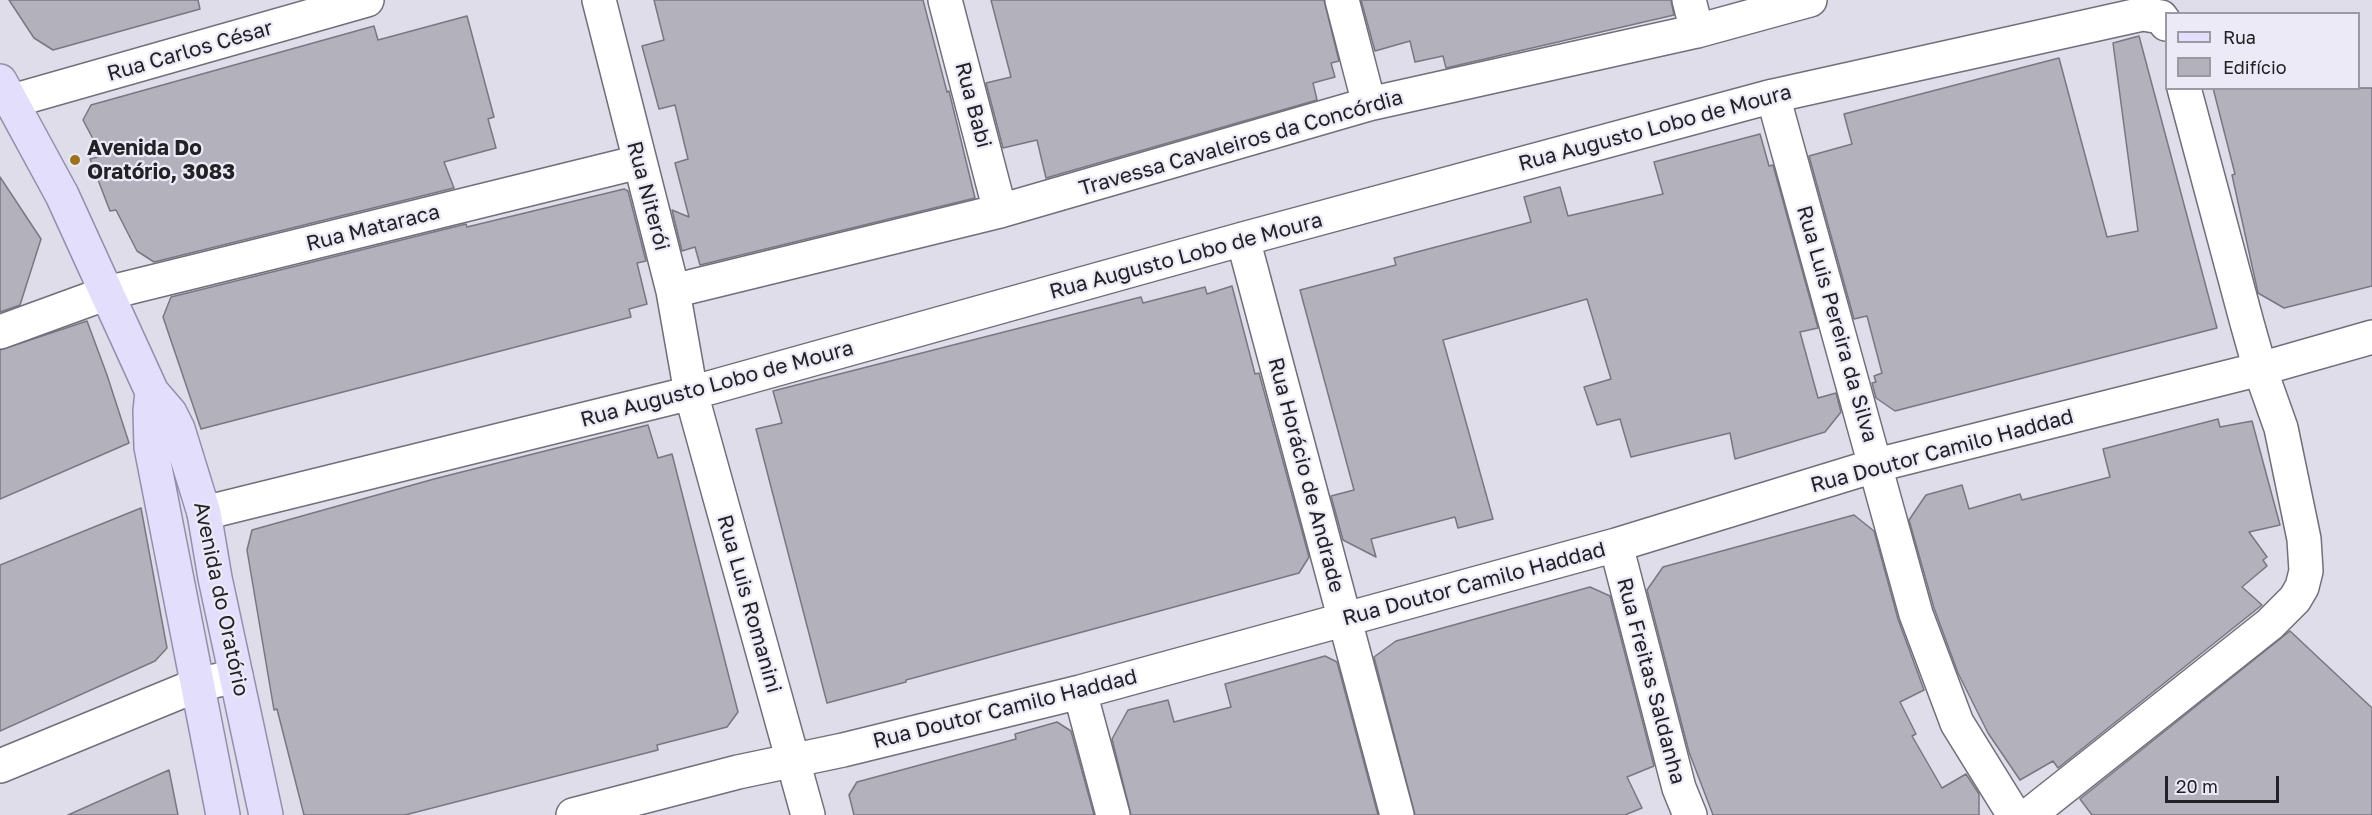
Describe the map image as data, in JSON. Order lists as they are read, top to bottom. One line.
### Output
{"streets":{"main road":["Avenida do Oratório"],"street":["Rua Carlos César","Rua Babi","Rua Augusto Lobo de Moura","Travessa Cavaleiros da Concórdia","Rua Niterói","Rua Mataraca","Rua Luis Pereira da Silva","Rua Doutor Camilo Haddad","Rua Horácio de Andrade","Rua Luis Romanini","Rua Freitas Saldanha"]},"crossings":[["Rua Carlos César","Avenida do Oratório"],["Rua Babi","Travessa Cavaleiros da Concórdia"],["Rua Augusto Lobo de Moura","Rua Niterói"],["Rua Augusto Lobo de Moura","Rua Luis Pereira da Silva"],["Rua Augusto Lobo de Moura","Rua Horácio de Andrade"],["Rua Augusto Lobo de Moura","Avenida do Oratório"],["Rua Augusto Lobo de Moura","Rua Luis Romanini"],["Travessa Cavaleiros da Concórdia","Rua Niterói"],["Rua Niterói","Rua Mataraca"],["Rua Niterói","Rua Luis Romanini"],["Rua Mataraca","Avenida do Oratório"],["Rua Luis Pereira da Silva","Rua Doutor Camilo Haddad"],["Rua Doutor Camilo Haddad","Rua Horácio de Andrade"],["Rua Doutor Camilo Haddad","Rua Luis Romanini"],["Rua Doutor Camilo Haddad","Rua Freitas Saldanha"]],"places":["Avenida Do Oratório, 3083"],"legend":["Rua","Edifício"],"scale_bar":"20 m"}
